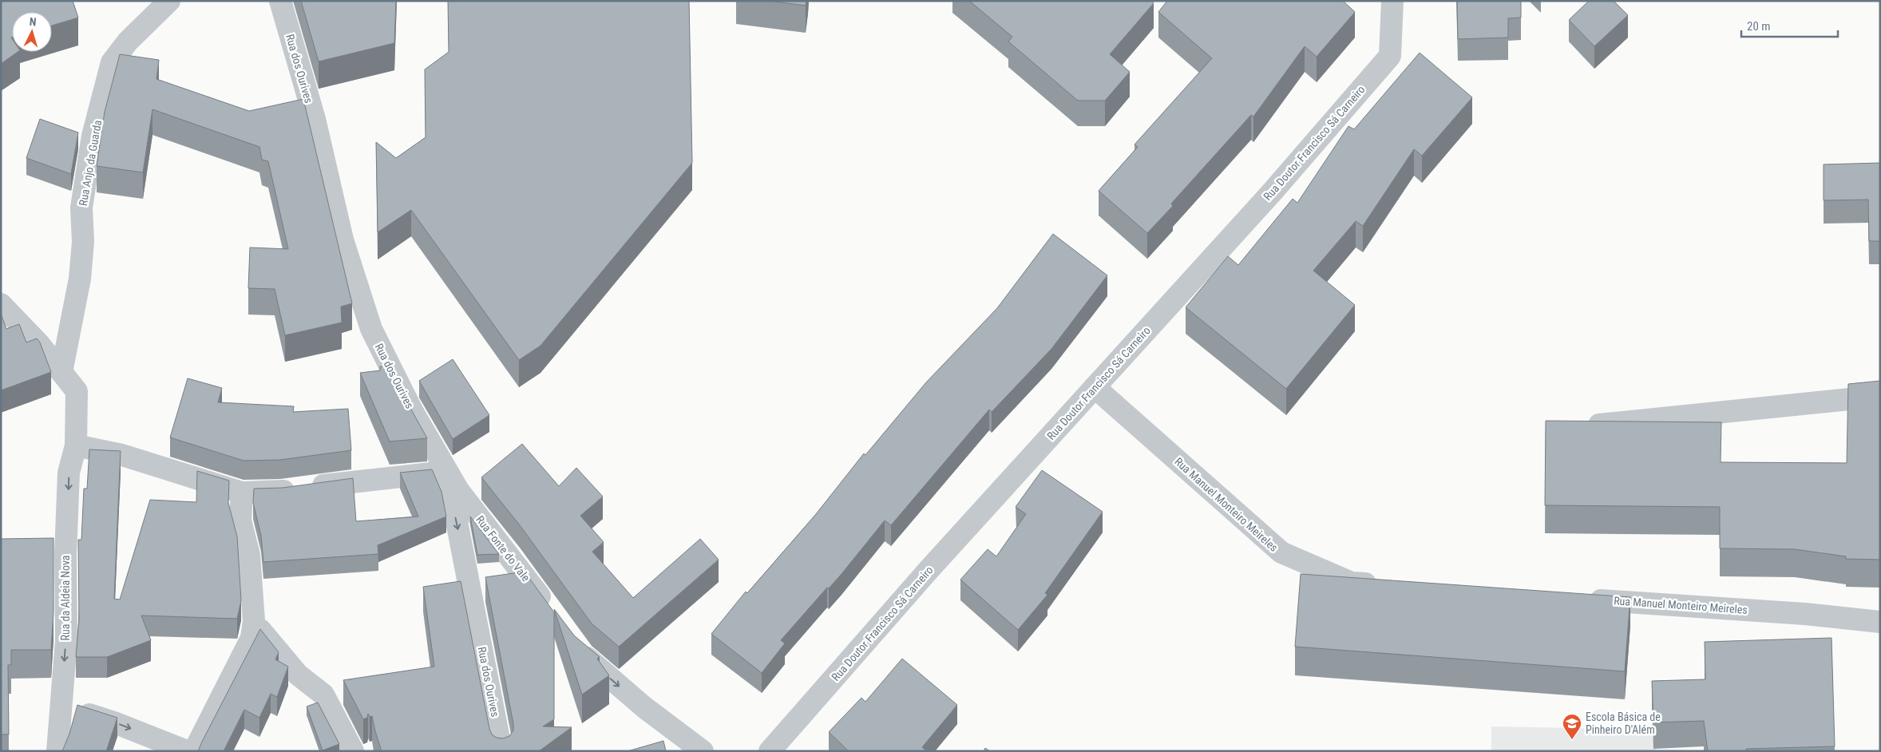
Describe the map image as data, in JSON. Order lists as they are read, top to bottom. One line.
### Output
{"streets":{"street":["Rua dos Ourives","Rua Doutor Francisco Sá Carneiro","Rua Anjo da Guarda","Rua Manuel Monteiro Meireles","Rua Fonte do Vale","Rua da Aldeia Nova"]},"crossings":[["Rua dos Ourives","Rua Fonte do Vale"],["Rua Doutor Francisco Sá Carneiro","Rua Manuel Monteiro Meireles"],["Rua Anjo da Guarda","Rua da Aldeia Nova"]],"one_way":["Rua dos Ourives"],"places":{"school or university":["Escola Básica de Pinheiro D'Além"]},"scale_bar":"20 m","north":"top"}
